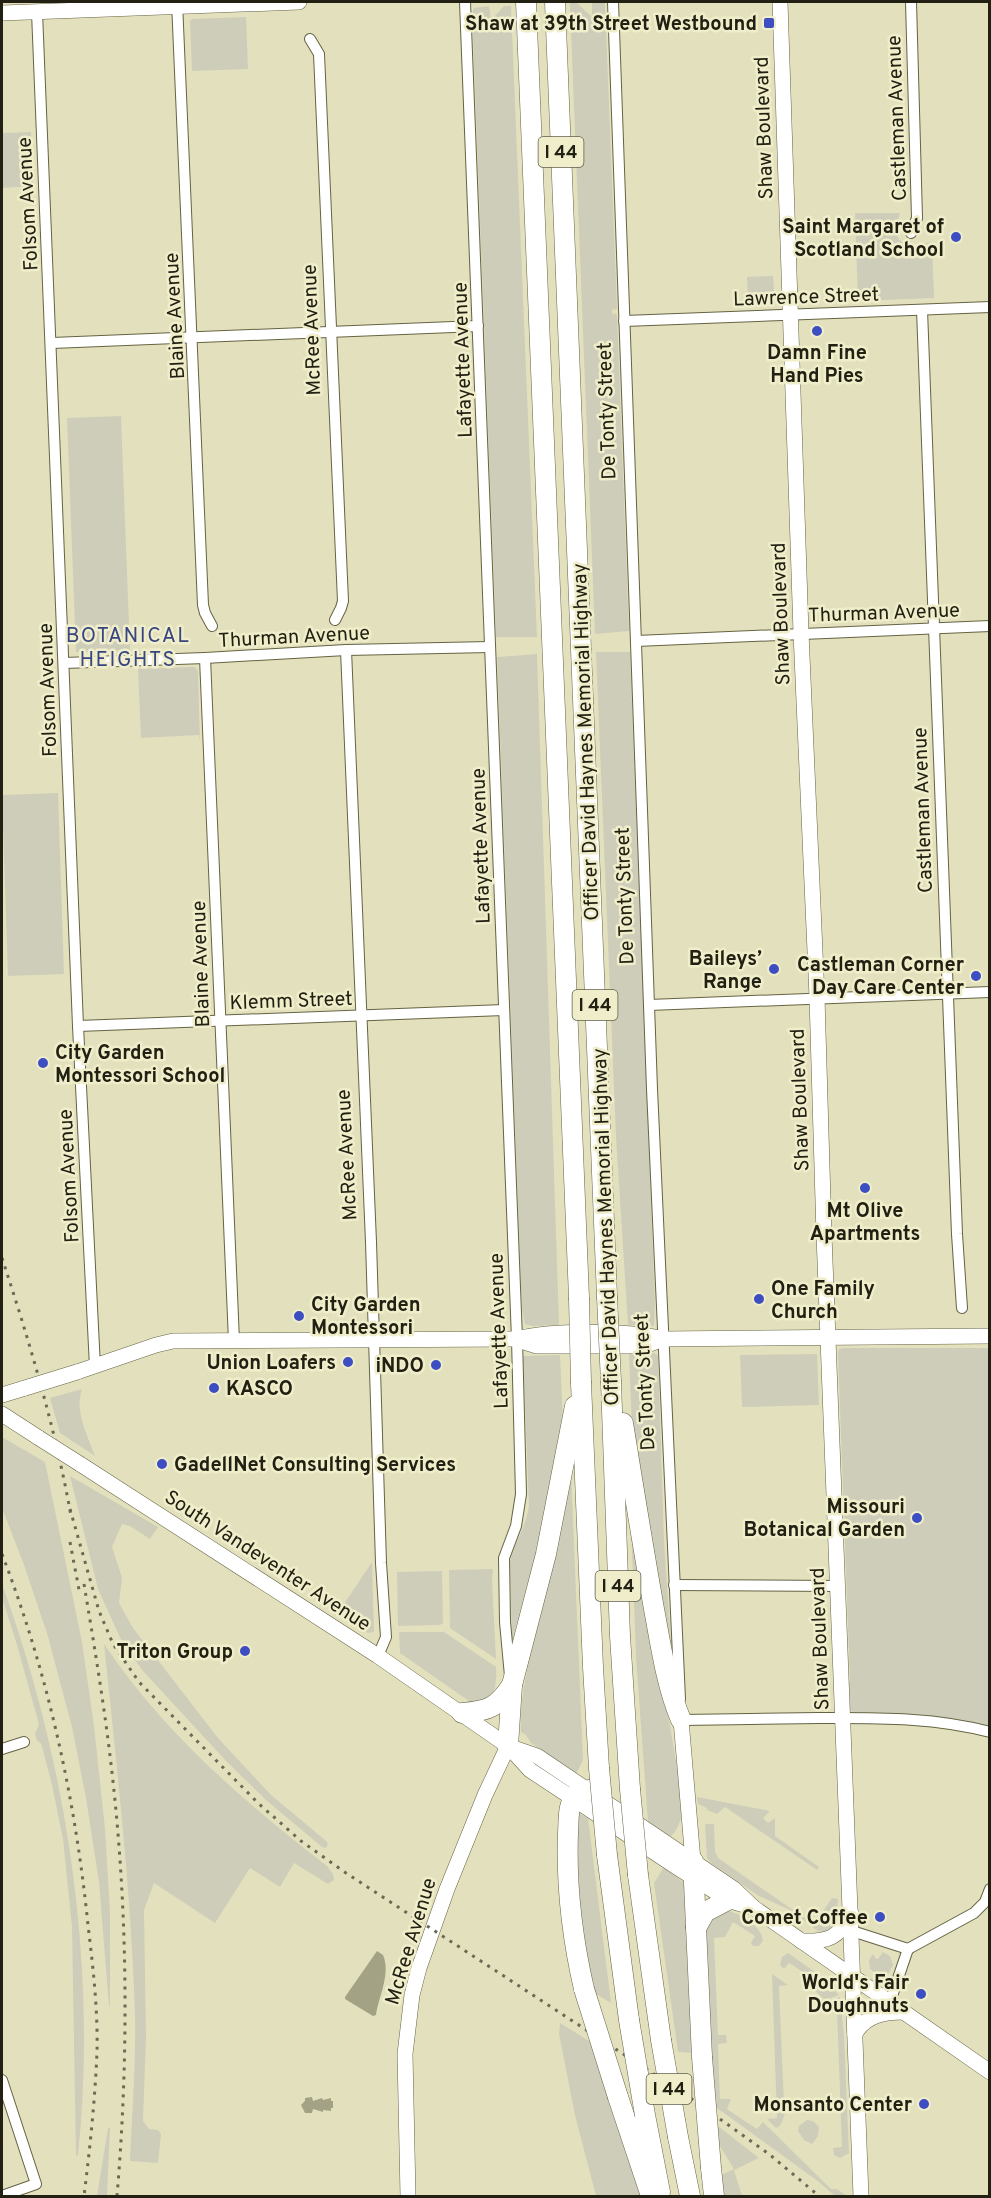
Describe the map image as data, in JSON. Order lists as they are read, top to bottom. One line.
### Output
{"streets":{"highway":["I 44","Officer David Haynes Memorial Highway"],"street":["Castleman Avenue","Shaw Boulevard","Folsom Avenue","Lawrence Street","Blaine Avenue","McRee Avenue","Lafayette Avenue","De Tonty Street","Thurman Avenue","Klemm Street","South Vandeventer Avenue"]},"crossings":[["Castleman Avenue","Lawrence Street"],["Castleman Avenue","Thurman Avenue"],["Shaw Boulevard","Lawrence Street"],["Shaw Boulevard","Thurman Avenue"],["Shaw Boulevard","South Vandeventer Avenue"],["Folsom Avenue","Thurman Avenue"],["Folsom Avenue","Klemm Street"],["Lawrence Street","De Tonty Street"],["Blaine Avenue","Thurman Avenue"],["Blaine Avenue","Klemm Street"],["McRee Avenue","Thurman Avenue"],["McRee Avenue","Klemm Street"],["McRee Avenue","South Vandeventer Avenue"],["Lafayette Avenue","Thurman Avenue"],["Lafayette Avenue","Klemm Street"],["De Tonty Street","Thurman Avenue"],["De Tonty Street","South Vandeventer Avenue"]],"districts":["BOTANICAL HEIGHTS"],"places":{"transit":["Shaw at 39th Street Westbound"],"other":["Saint Margaret of Scotland School","Damn Fine Hand Pies","Baileys’ Range","Castleman Corner Day Care Center","City Garden Montessori School","Mt Olive Apartments","One Family Church","City Garden Montessori","Union Loafers","iNDO","KASCO","GadellNet Consulting Services","Missouri Botanical Garden","Triton Group","Comet Coffee","World's Fair Doughnuts","Monsanto Center"]}}
